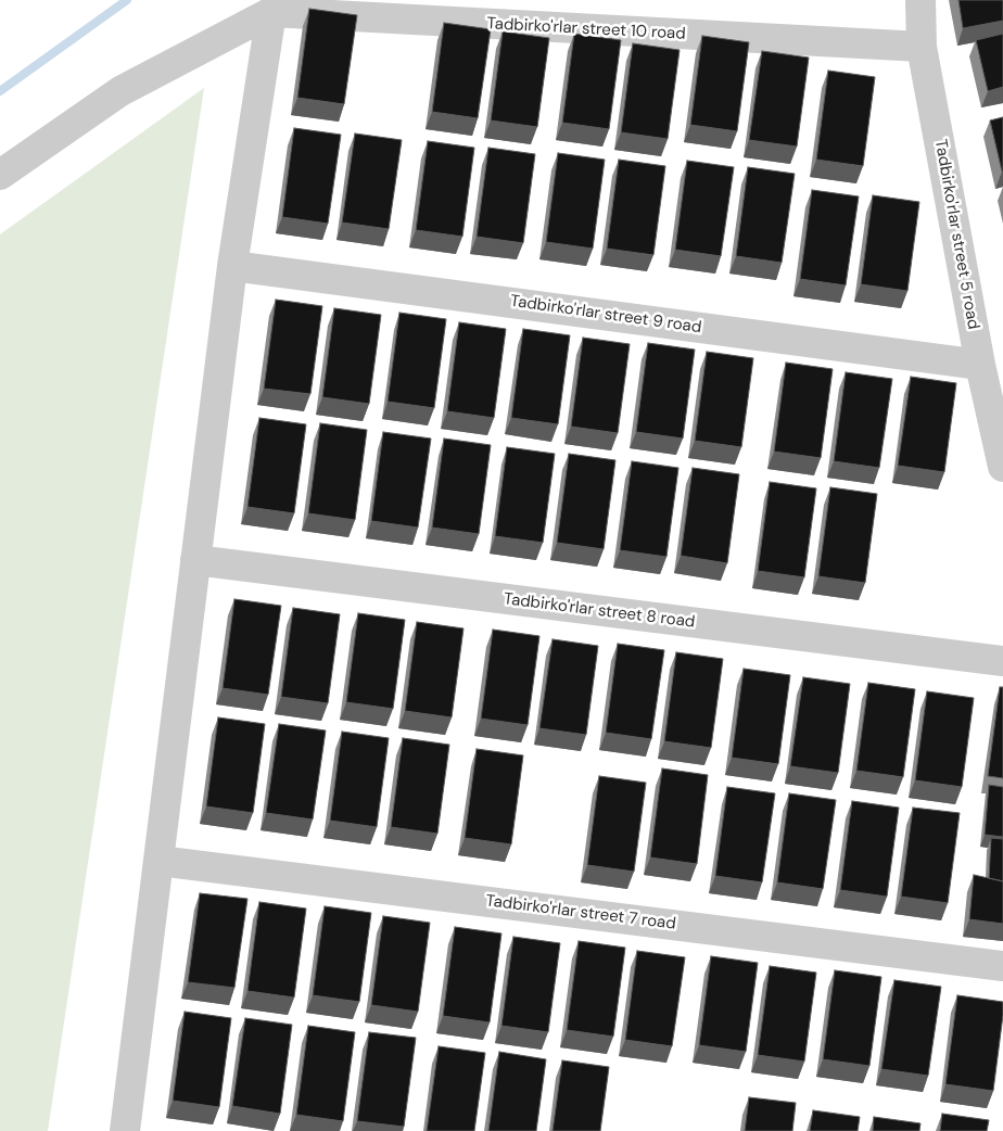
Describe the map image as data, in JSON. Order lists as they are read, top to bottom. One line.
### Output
{"streets":{"street":["Tadbirko'rlar street 10 road","Tadbirko'rlar street 5 road","Tadbirko'rlar street 9 road","Tadbirko'rlar street 8 road","Tadbirko'rlar street 7 road"]},"crossings":[["Tadbirko'rlar street 10 road","Tadbirko'rlar street 5 road"],["Tadbirko'rlar street 5 road","Tadbirko'rlar street 9 road"]]}
